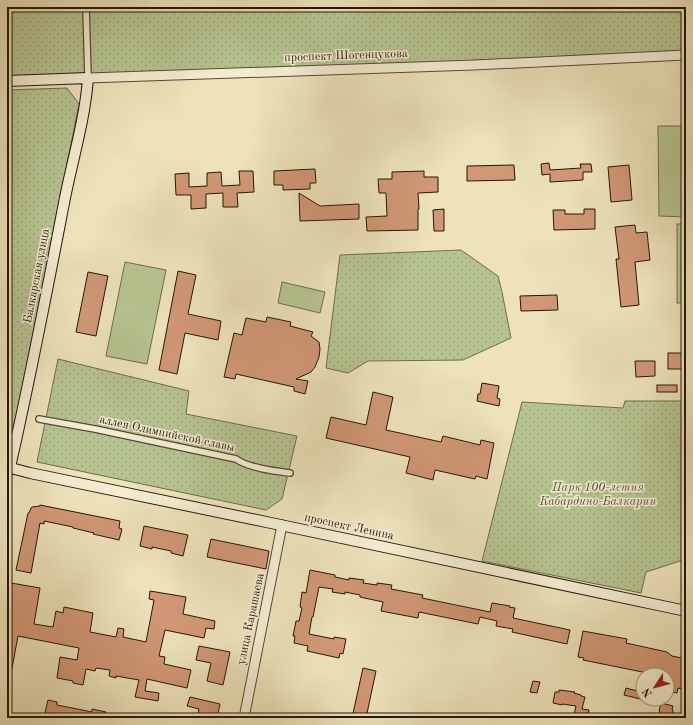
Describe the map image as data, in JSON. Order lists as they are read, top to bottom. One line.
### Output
{"streets":{"main road":["проспект Шогенцукова","Балкарская улица","проспект Ленина"],"street":["аллея Олимпийской славы","улица Карашаева"]},"crossings":[["проспект Шогенцукова","Балкарская улица"],["Балкарская улица","проспект Ленина"],["проспект Ленина","улица Карашаева"]],"parks":["Парк 100-летия Кабардино-Балкарии"],"north":"bottom left"}
